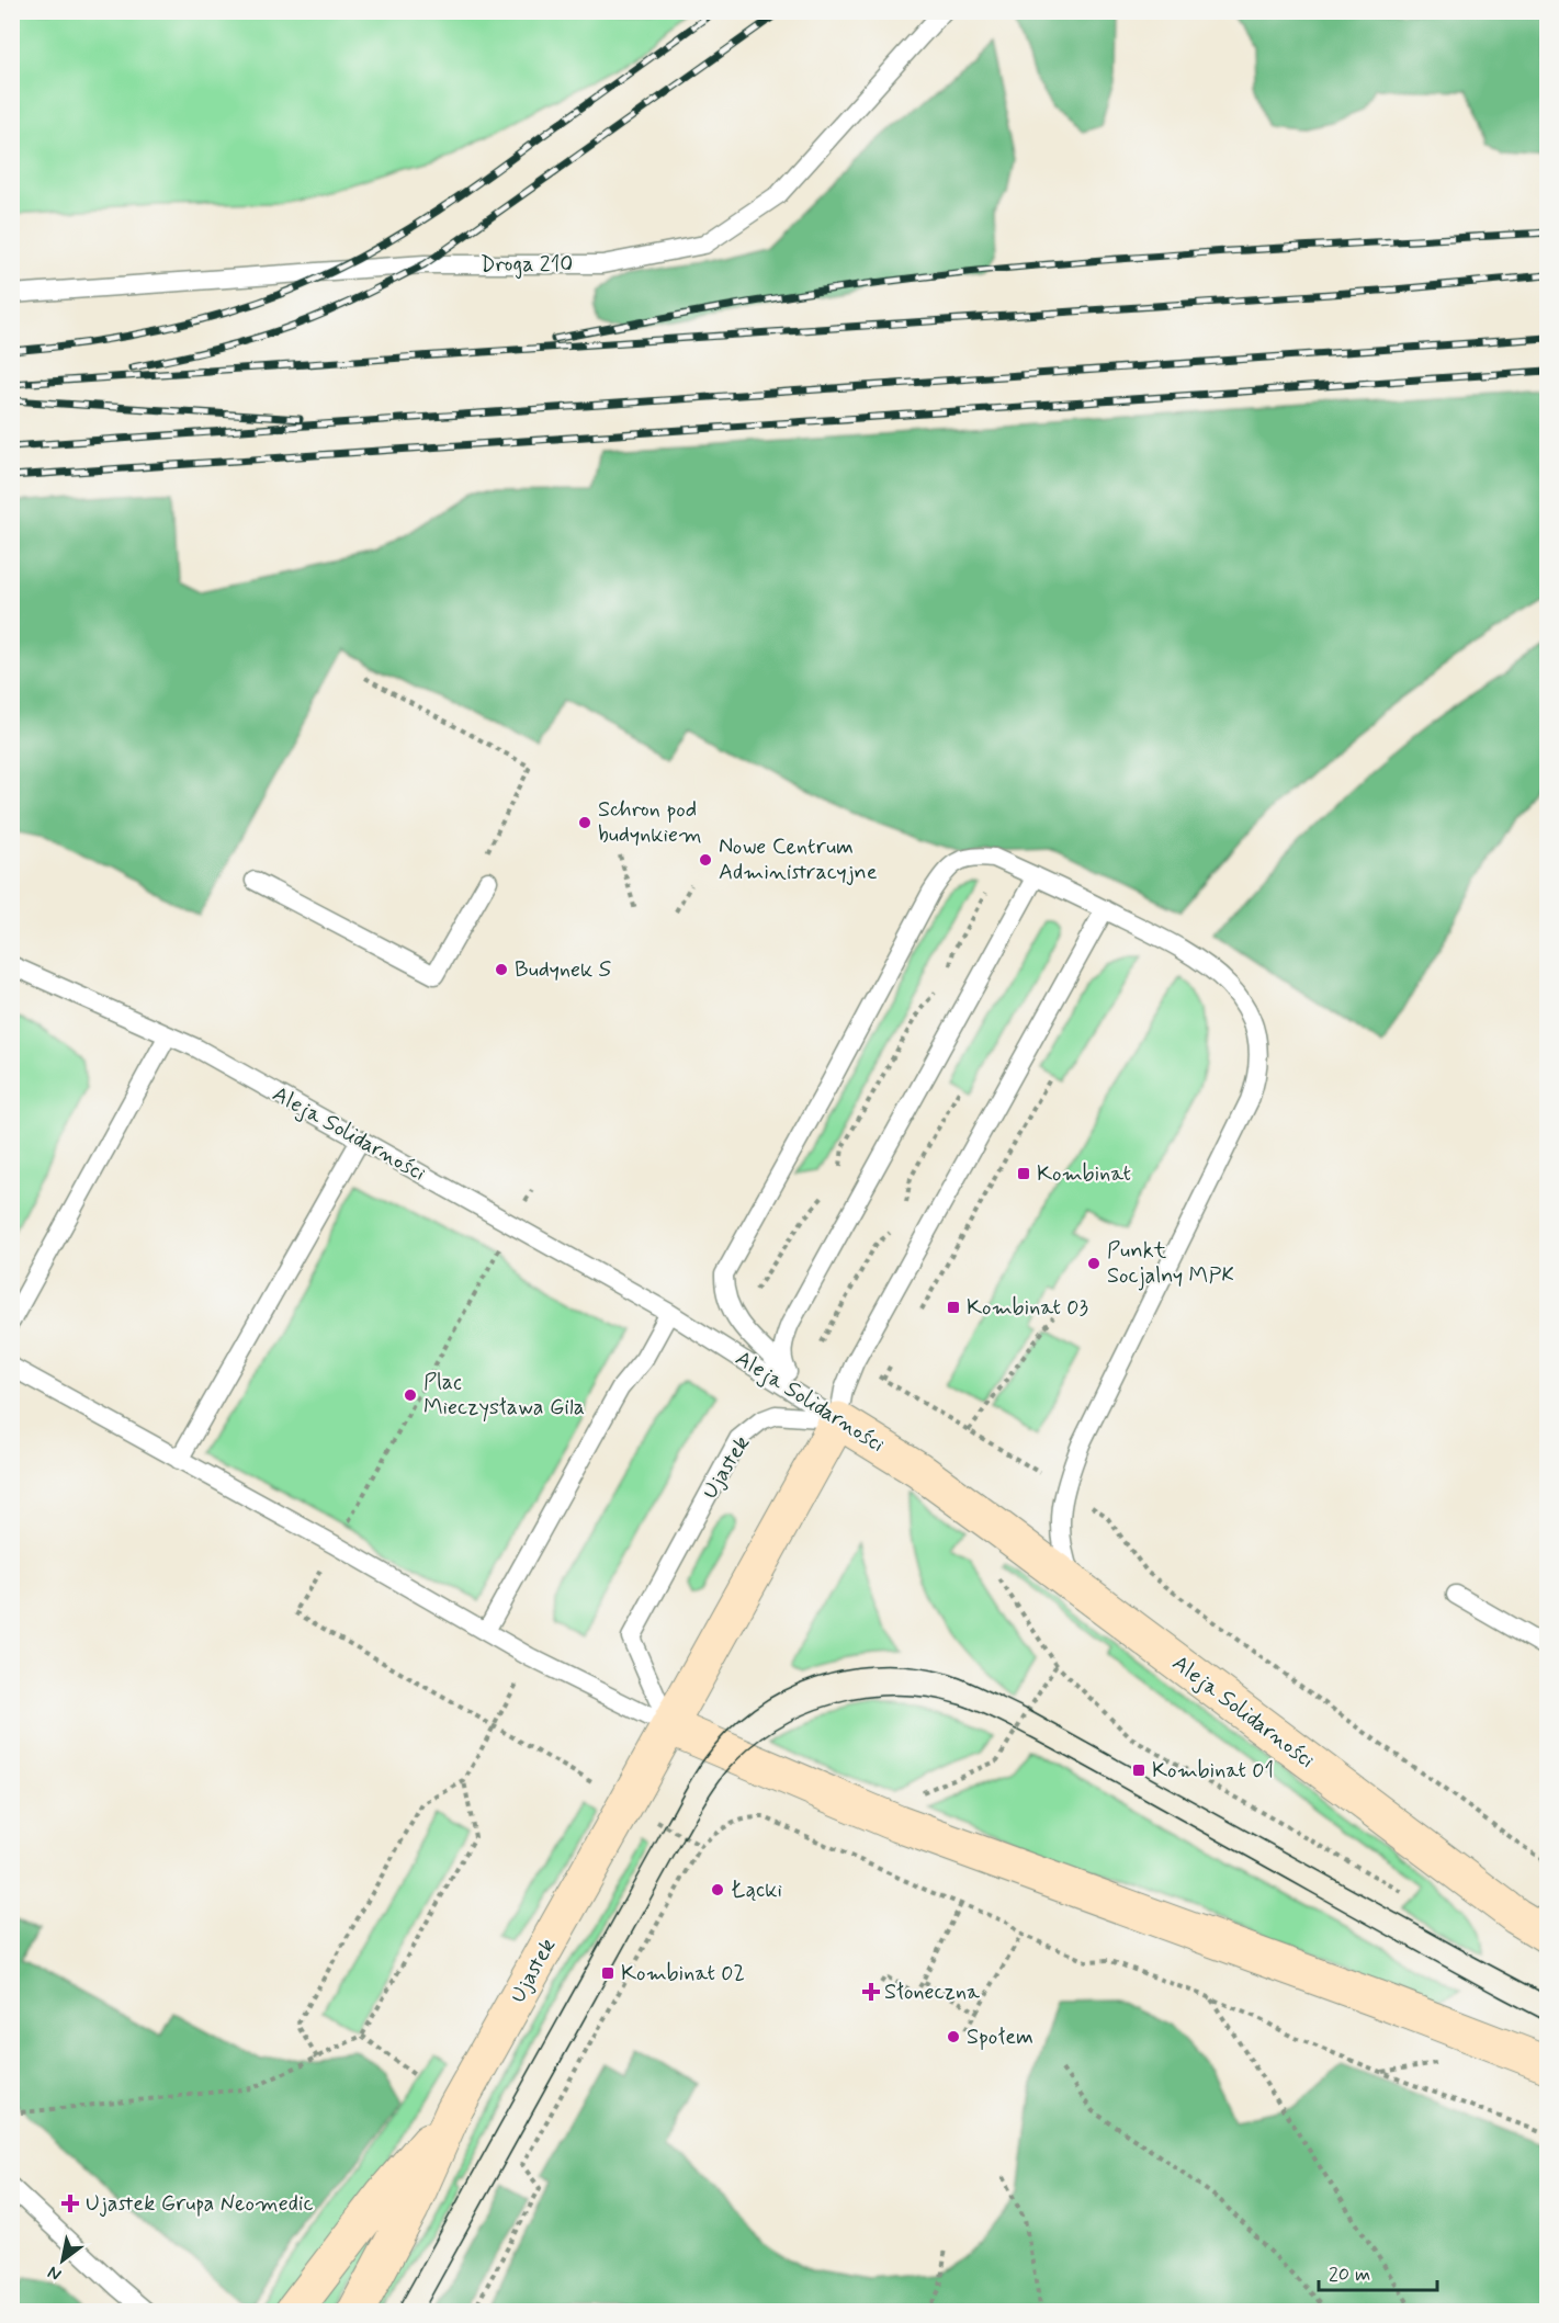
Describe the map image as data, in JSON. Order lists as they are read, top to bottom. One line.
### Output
{"streets":{"street":["Aleja Solidarności","Ujastek"],"lane":["Droga 210"]},"crossings":[["Aleja Solidarności","Ujastek"]],"places":{"other":["Schron pod budynkiem","Nowe Centrum Administracyjne","Budynek S","Punkt Socjalny MPK","Plac Mieczysława Gila","Łącki","Społem"],"transit":["Kombinat","Kombinat 03","Kombinat 01","Kombinat 02"],"health":["Słoneczna","Ujastek Grupa Neomedic"]},"scale_bar":"20 m","north":"bottom left"}
